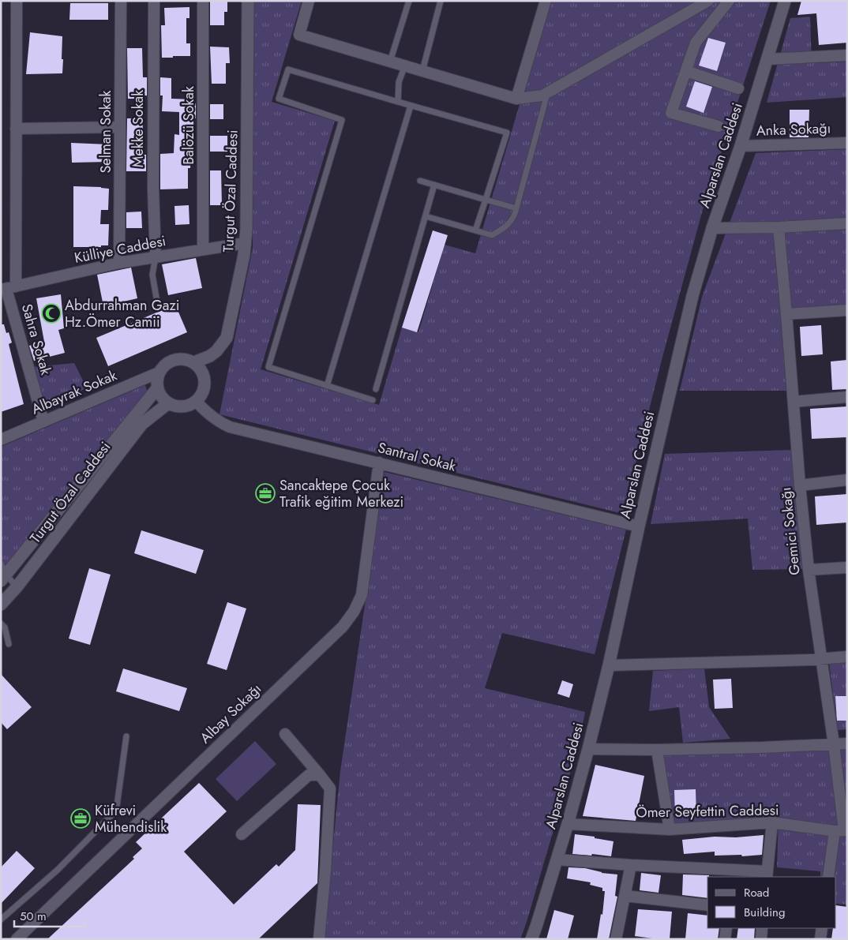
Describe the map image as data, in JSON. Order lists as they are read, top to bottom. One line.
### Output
{"streets":{"street":["Balözü Sokak","Mekke Sokak","Anka Sokağı","Selman Sokak","Alparslan Caddesi","Turgut Özal Caddesi","Külliye Caddesi","Sahra Sokak","Albayrak Sokak","Santral Sokak","Gemici Sokağı","Albay Sokağı","Ömer Seyfettin Caddesi"]},"crossings":[["Balözü Sokak","Külliye Caddesi"],["Mekke Sokak","Külliye Caddesi"],["Anka Sokağı","Alparslan Caddesi"],["Selman Sokak","Külliye Caddesi"],["Alparslan Caddesi","Santral Sokak"],["Alparslan Caddesi","Ömer Seyfettin Caddesi"],["Turgut Özal Caddesi","Külliye Caddesi"],["Turgut Özal Caddesi","Albayrak Sokak"],["Turgut Özal Caddesi","Santral Sokak"],["Külliye Caddesi","Sahra Sokak"],["Sahra Sokak","Albayrak Sokak"],["Albayrak Sokak","Santral Sokak"],["Santral Sokak","Albay Sokağı"],["Gemici Sokağı","Ömer Seyfettin Caddesi"]],"places":{"mosque":["Abdurrahman Gazi Hz.Ömer Camii"],"office":["Sancaktepe Çocuk Trafik eğitim Merkezi","Küfrevi Mühendislik"]},"legend":["Road","Building"],"scale_bar":"50 m"}
